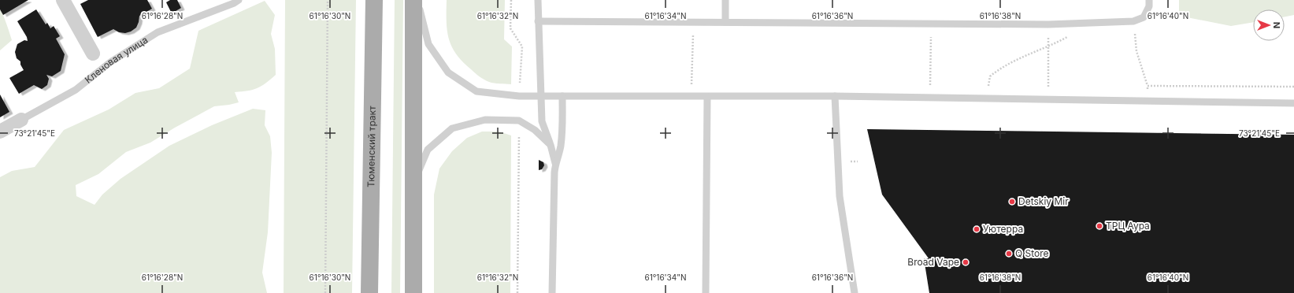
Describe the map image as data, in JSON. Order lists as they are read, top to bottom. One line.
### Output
{"streets":{"main road":["Тюменский тракт"],"street":["Кленовая улица"]},"places":["Detskiy Mir","ТРЦ Аура","Уютерра","Q Store","Broad Vape"],"north":"right","coordinates":["61°16'28\"N","61°16'30\"N","61°16'32\"N","61°16'34\"N","61°16'36\"N","61°16'38\"N","61°16'40\"N","73°21'45\"E"]}
